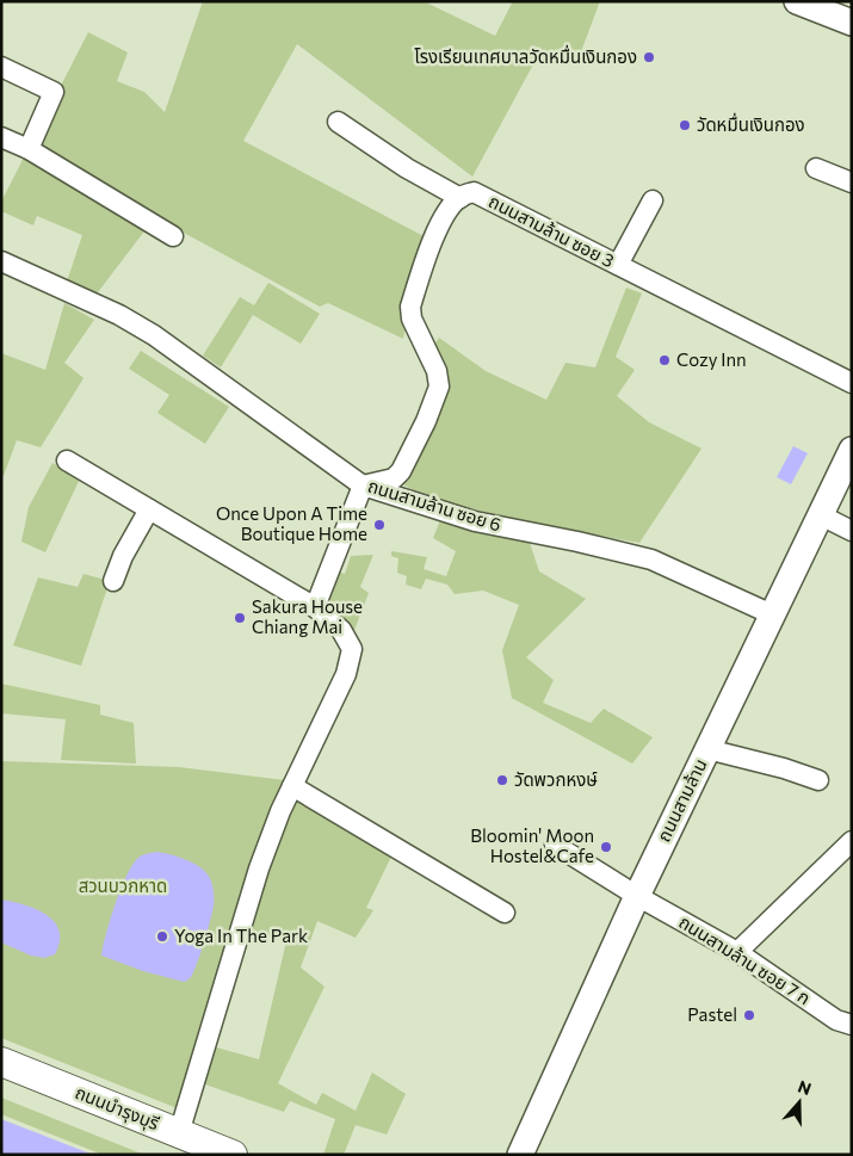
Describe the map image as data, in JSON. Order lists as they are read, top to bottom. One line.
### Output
{"streets":{"main road":["ถนนบำรุงบุรี"],"street":["ถนนสามล้าน ซอย 3","ถนนสามล้าน ซอย 6","ถนนสามล้าน","ถนนสามล้าน ซอย 7 ก"]},"crossings":[["ถนนสามล้าน ซอย 6","ถนนสามล้าน"],["ถนนสามล้าน","ถนนสามล้าน ซอย 7 ก"]],"parks":["สวนบวกหาด"],"places":["โรงเรียนเทศบาลวัดหมื่นเงินกอง","วัดหมื่นเงินกอง","Cozy Inn","Once Upon A Time Boutique Home","Sakura House Chiang Mai","วัดพวกหงษ์","Bloomin' Moon Hostel&Cafe","Yoga In The Park","Pastel"],"north":"top"}
